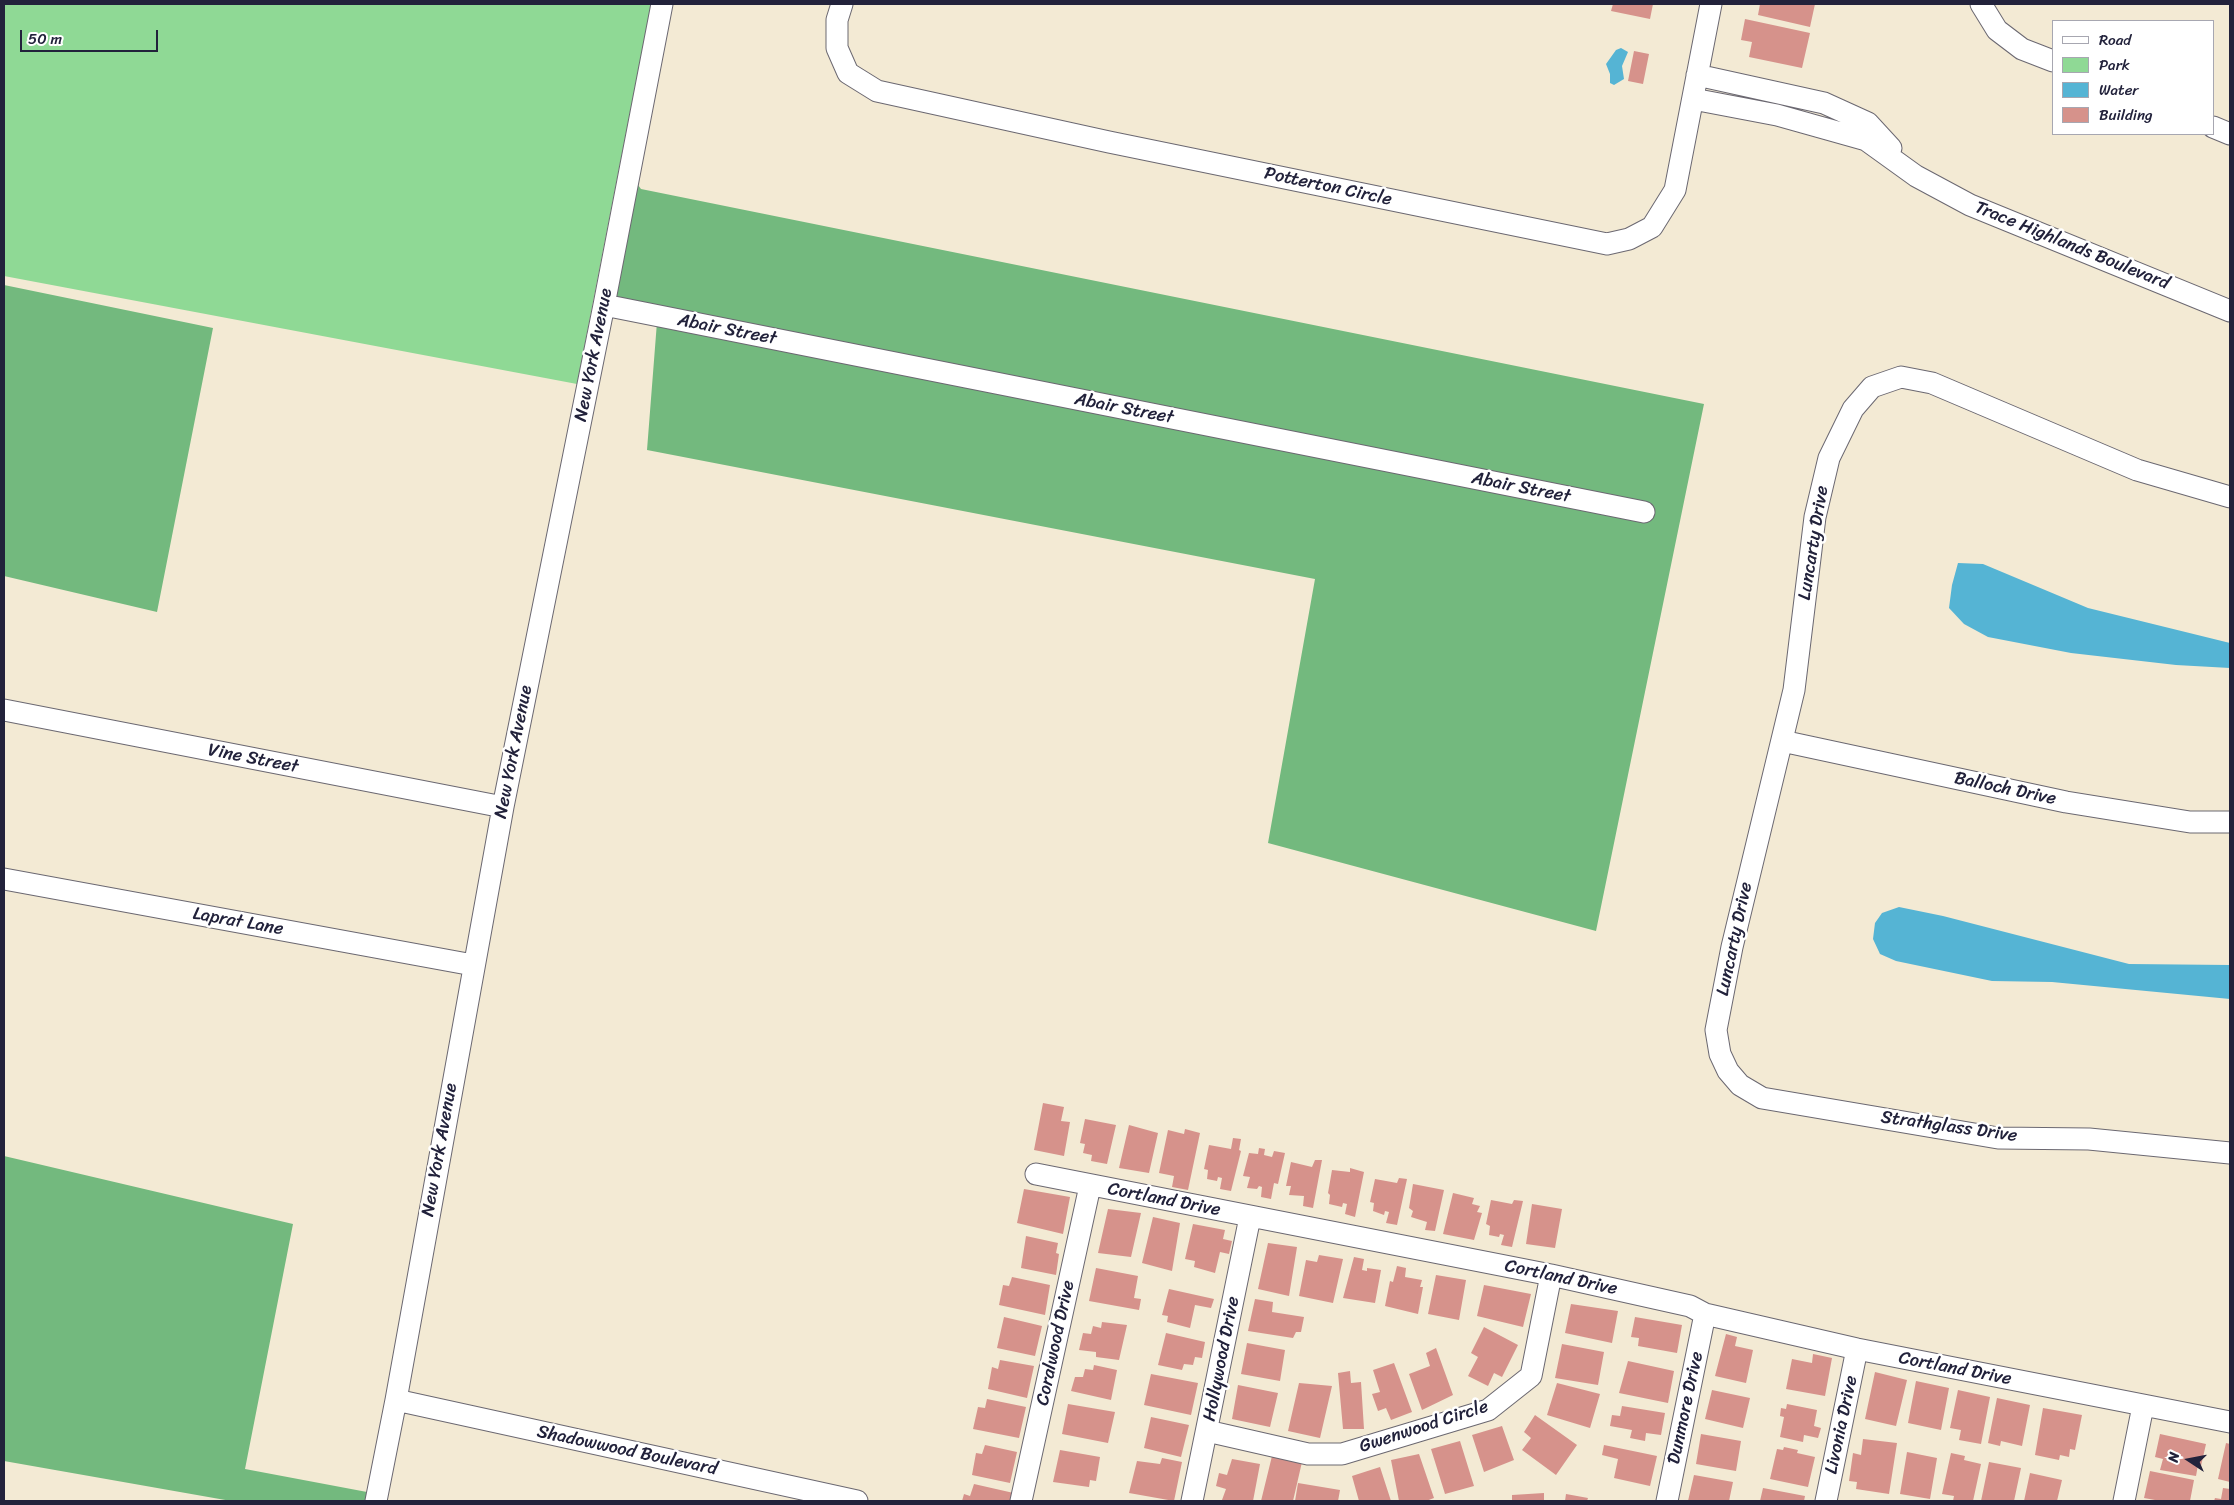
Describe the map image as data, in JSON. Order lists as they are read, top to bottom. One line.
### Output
{"streets":{"street":["Potterton Circle","Trace Highlands Boulevard","Abair Street","New York Avenue","Luncarty Drive","Vine Street","Balloch Drive","Laprat Lane","Strathglass Drive","Cortland Drive","Coralwood Drive","Hollywood Drive","Dunmore Drive","Livonia Drive","Gwenwood Circle","Shadowwood Boulevard"]},"crossings":[["Potterton Circle","Trace Highlands Boulevard"],["Abair Street","New York Avenue"],["New York Avenue","Vine Street"],["New York Avenue","Laprat Lane"],["New York Avenue","Shadowwood Boulevard"],["Luncarty Drive","Balloch Drive"],["Luncarty Drive","Strathglass Drive"],["Cortland Drive","Coralwood Drive"],["Cortland Drive","Hollywood Drive"],["Cortland Drive","Dunmore Drive"],["Cortland Drive","Livonia Drive"],["Cortland Drive","Gwenwood Circle"],["Hollywood Drive","Gwenwood Circle"]],"legend":["Road","Park","Water","Building"],"scale_bar":"50 m","north":"left"}
